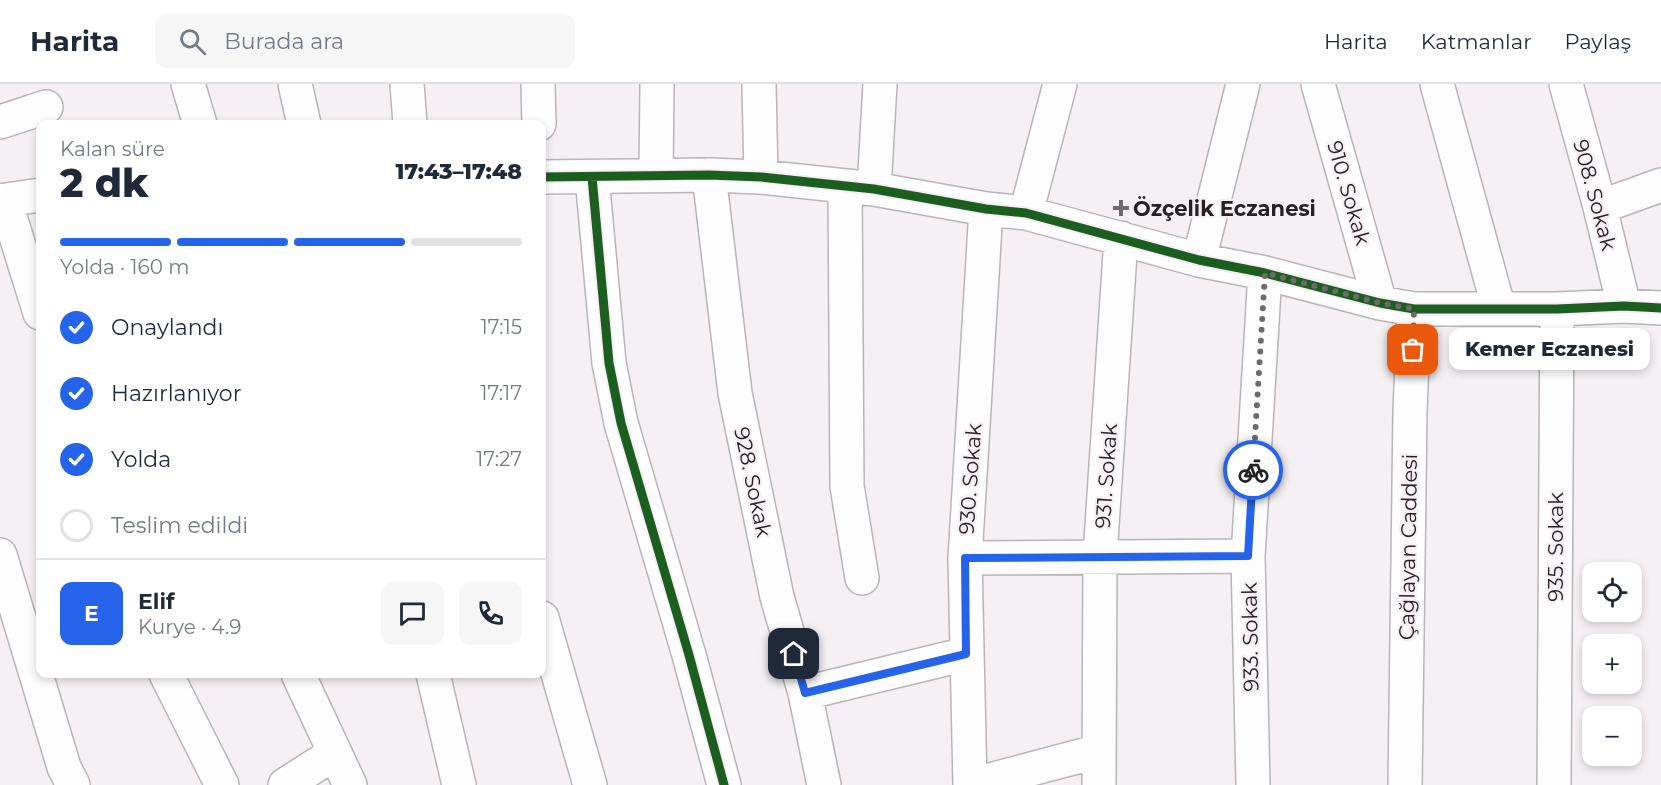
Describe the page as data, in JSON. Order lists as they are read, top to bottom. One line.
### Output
{"streets":{"street":["910. Sokak","908. Sokak","931. Sokak","930. Sokak","928. Sokak","Çağlayan Caddesi","935. Sokak","933. Sokak"]},"places":{"health":["Özçelik Eczanesi"],"other":["Kemer Eczanesi"]},"page":{"header":"Harita","search":"Burada ara","nav":["Harita","Katmanlar","Paylaş"],"heading":["2 dk","Kalan süre","17:43–17:48"],"panel":["Elif","Kurye · 4.9"],"bar":"Yolda · 160 m","list":[["Onaylandı","17:15"],["Hazırlanıyor","17:17"],["Yolda","17:27"],"Teslim edildi"],"bubble":"Kemer Eczanesi","map_buttons":["+","−"],"round":"E"}}
